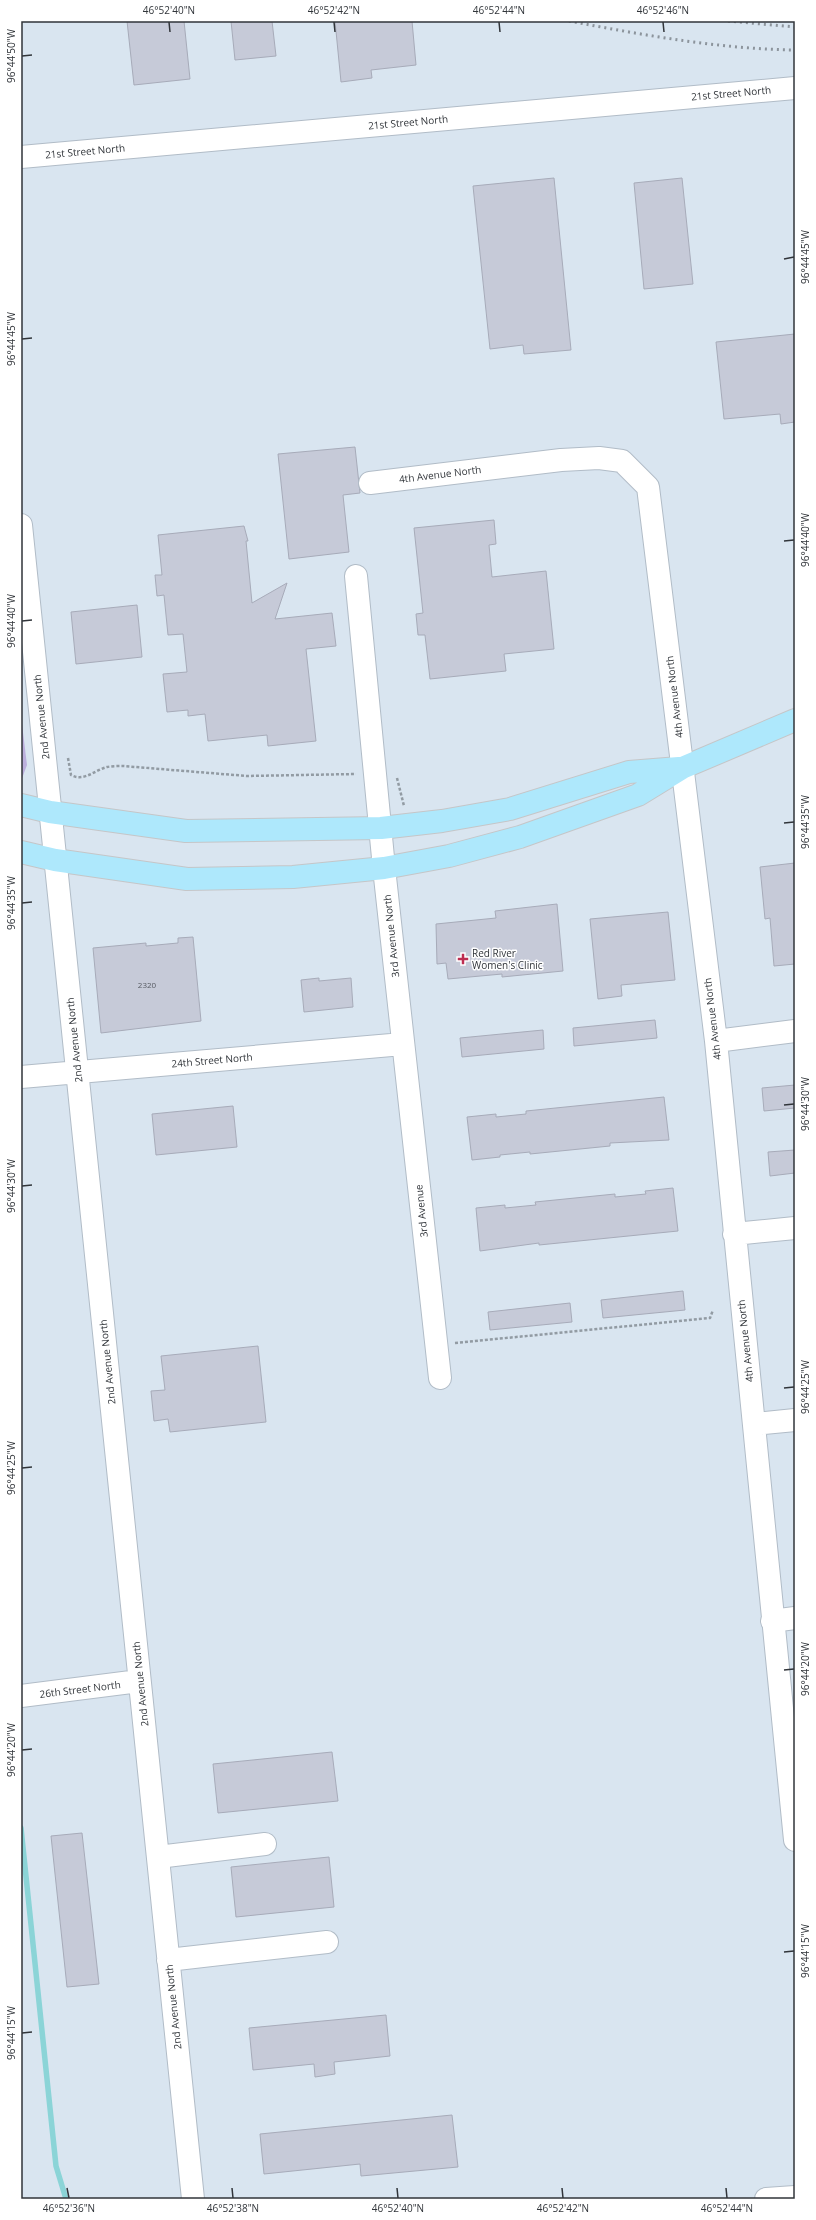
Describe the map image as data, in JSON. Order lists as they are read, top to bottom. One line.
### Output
{"streets":{"street":["21st Street North","4th Avenue North","2nd Avenue North","3rd Avenue North","24th Street North","3rd Avenue","26th Street North"]},"crossings":[["2nd Avenue North","24th Street North"],["2nd Avenue North","26th Street North"],["3rd Avenue North","24th Street North"],["3rd Avenue North","3rd Avenue"],["24th Street North","3rd Avenue"]],"places":{"health":["Red River Women's Clinic"]},"house_numbers":["2320"],"coordinates":["46°52'40\"N","46°52'42\"N","46°52'44\"N","46°52'46\"N","96°44'50\"W","96°44'45\"W","96°44'40\"W","96°44'35\"W","96°44'30\"W","96°44'25\"W","96°44'20\"W","96°44'15\"W","46°52'36\"N","46°52'38\"N"]}
